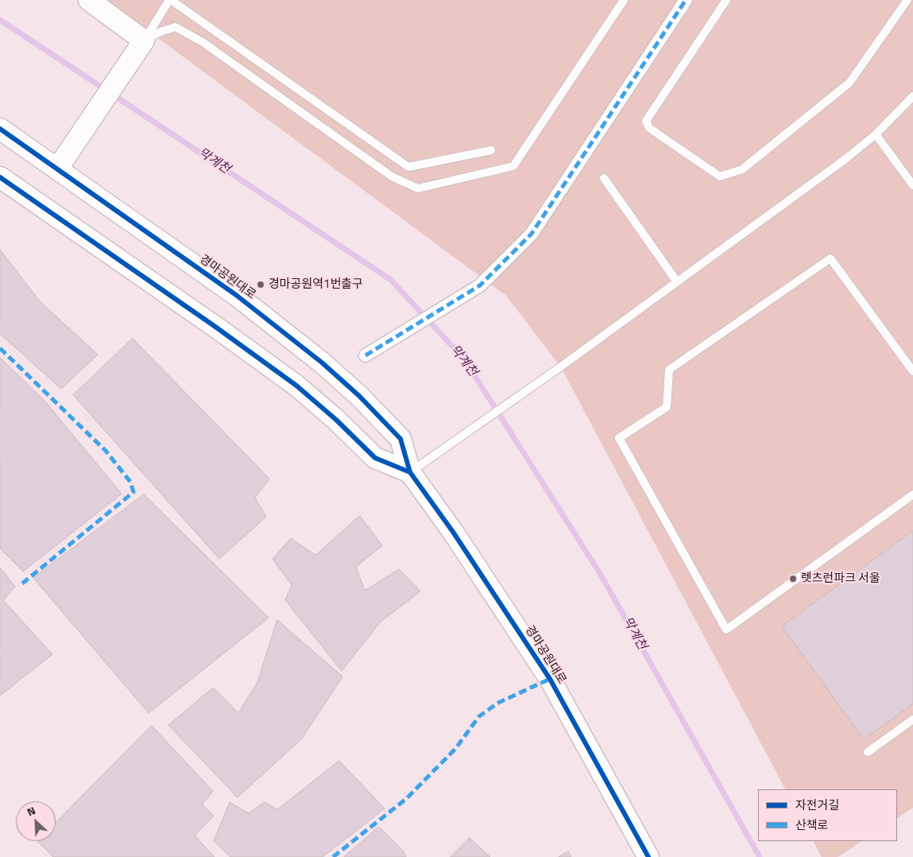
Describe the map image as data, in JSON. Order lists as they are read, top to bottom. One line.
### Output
{"streets":{"street":["경마공원대로"]},"water":["막계천"],"places":["경마공원역1번출구","렛츠런파크 서울"],"legend":["자전거길","산책로"],"north":"top left"}
